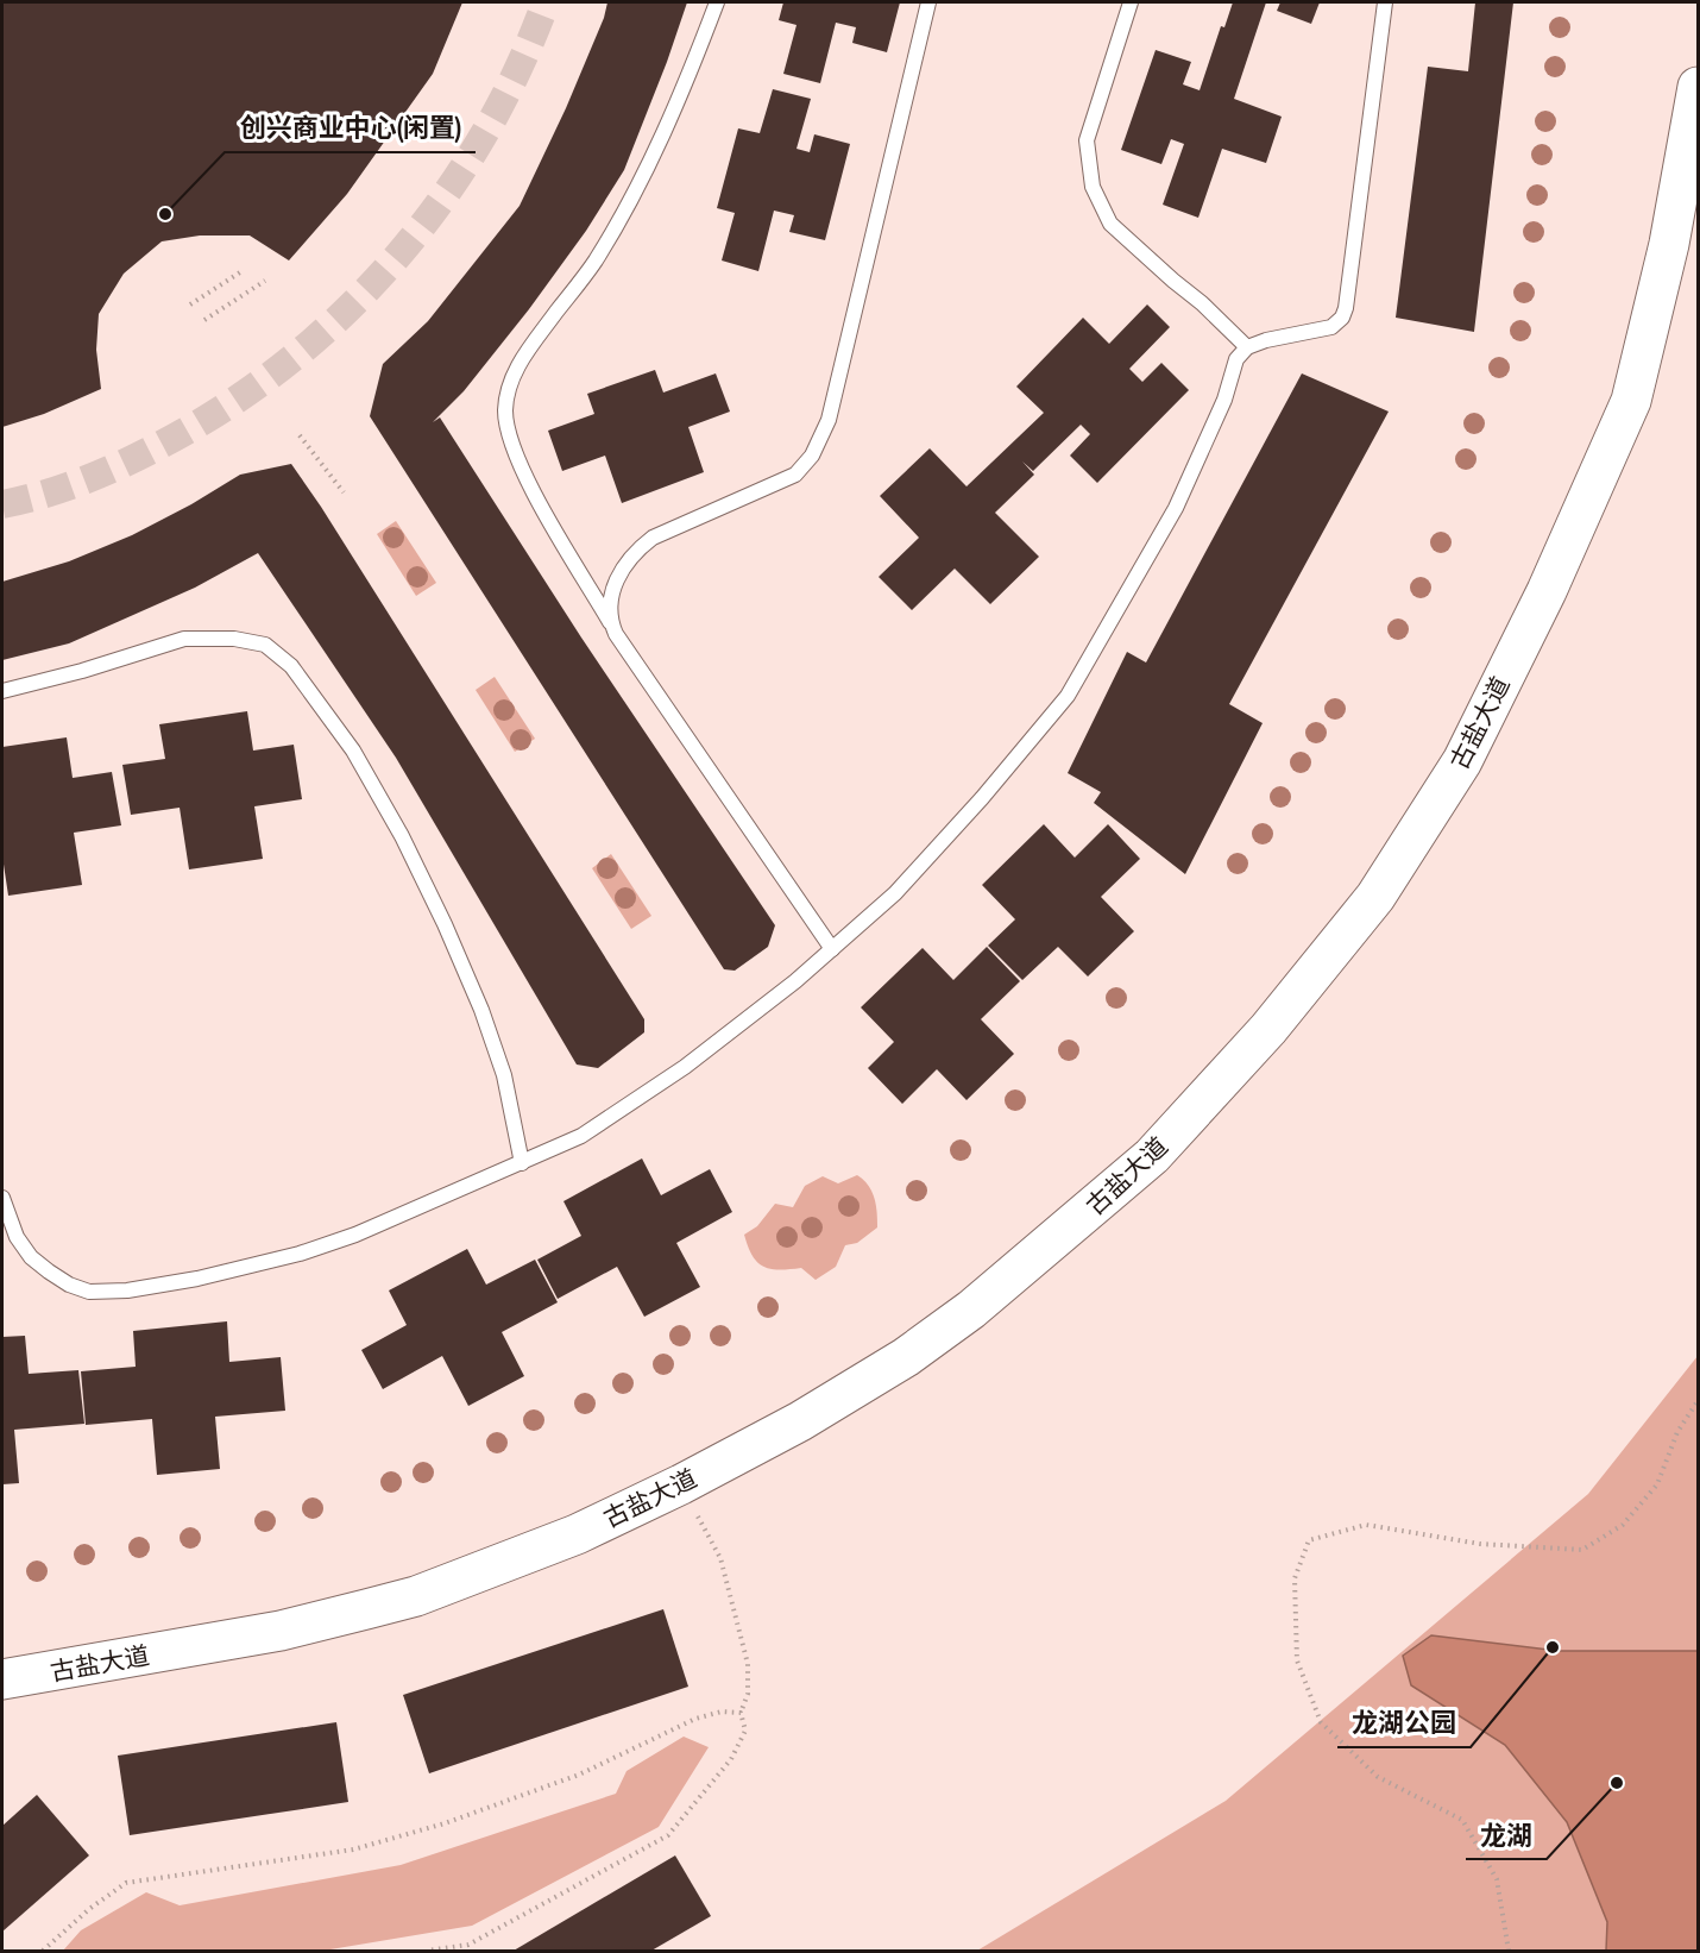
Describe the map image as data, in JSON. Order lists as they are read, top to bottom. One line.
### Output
{"streets":{"street":["古盐大道"]},"places":["创兴商业中心(闲置)","龙湖公园","龙湖"]}
